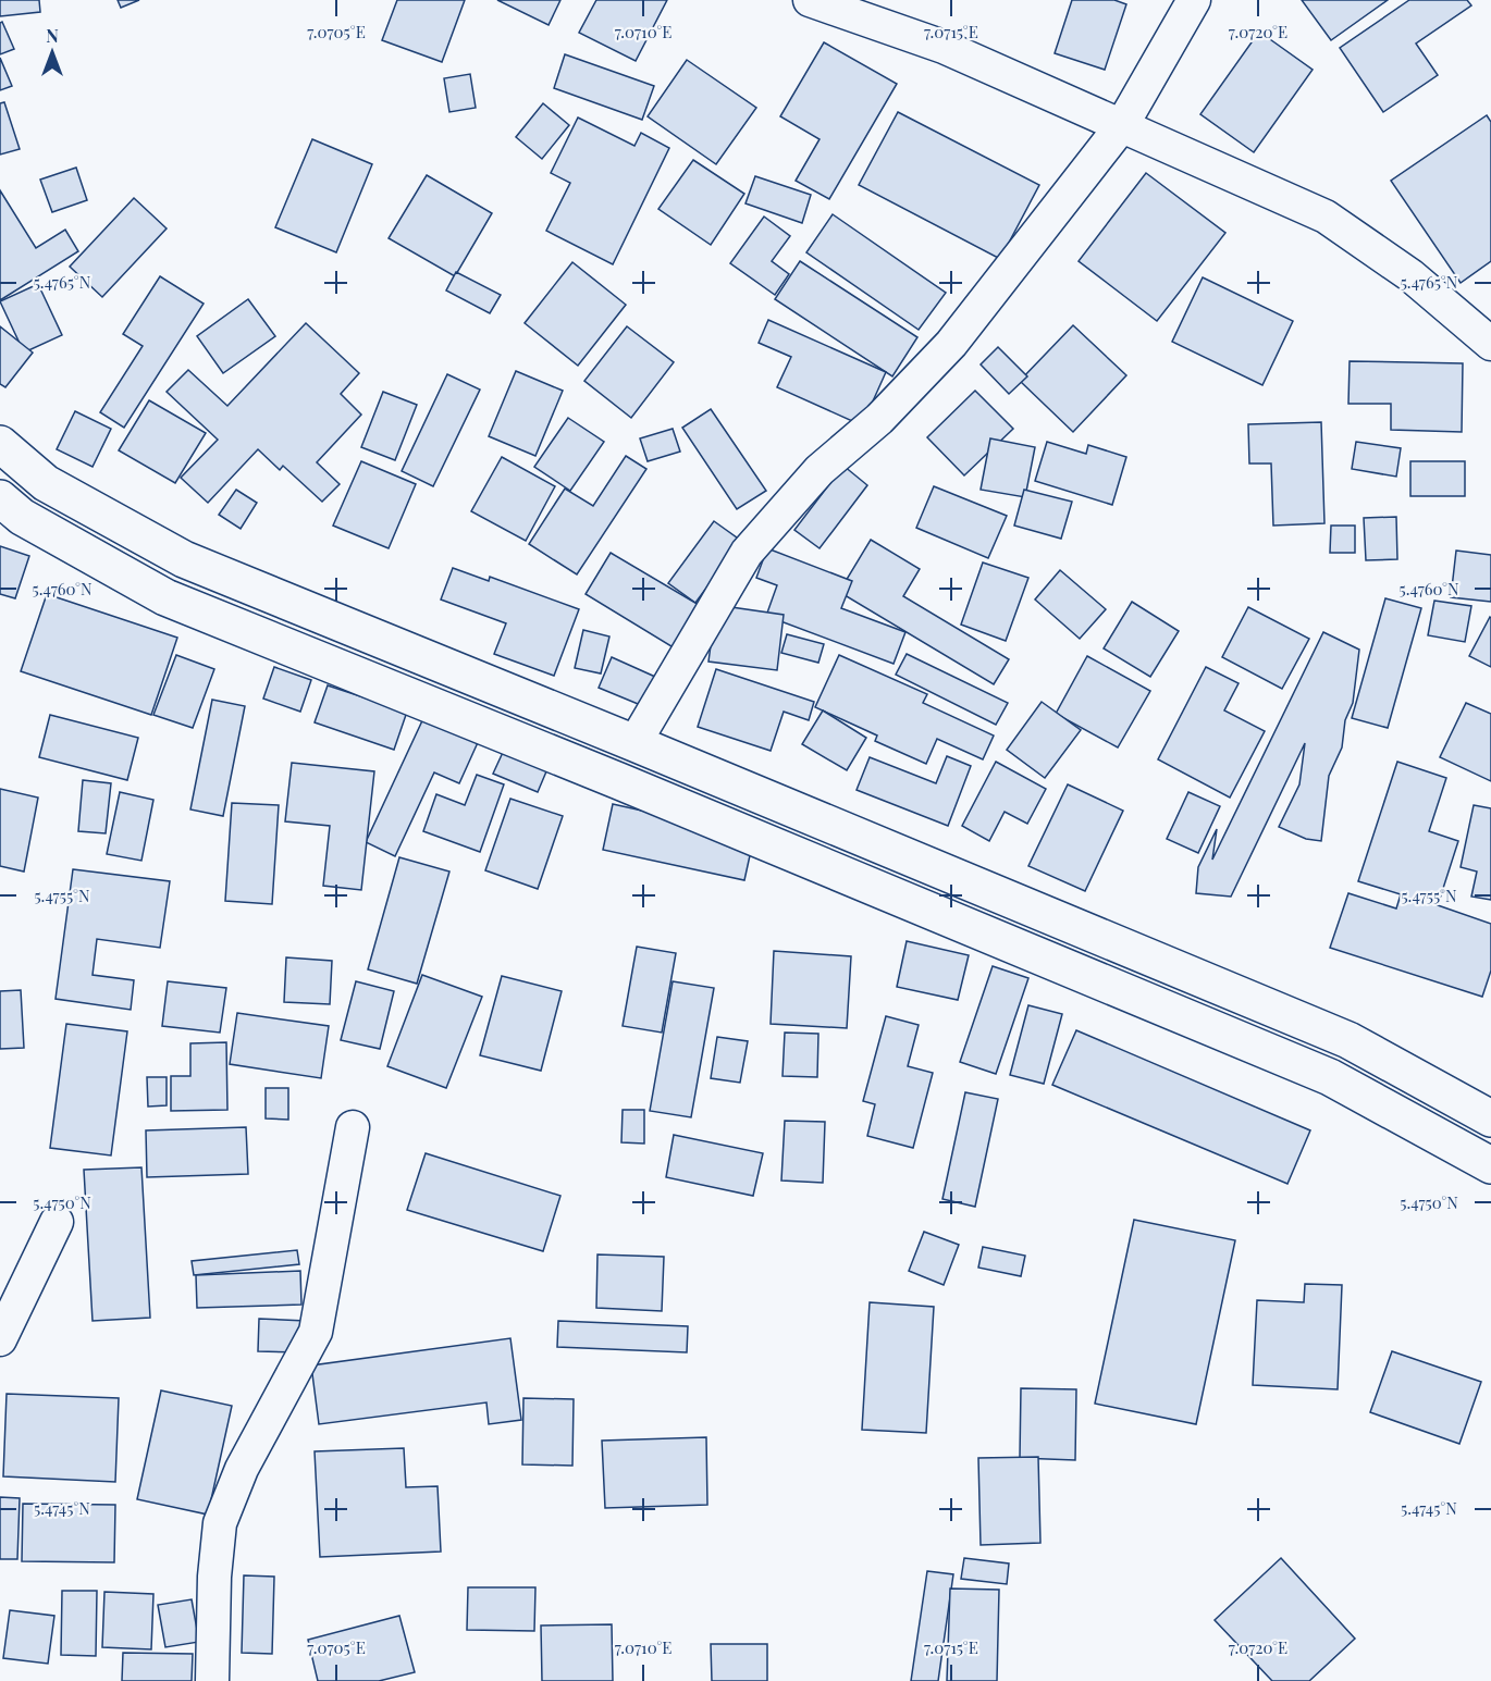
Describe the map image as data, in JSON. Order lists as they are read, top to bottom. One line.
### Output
{"north":"top","coordinates":["7.0705°E","7.0710°E","7.0715°E","7.0720°E","5.4765°N","5.4760°N","5.4755°N","5.4750°N","5.4745°N"]}
